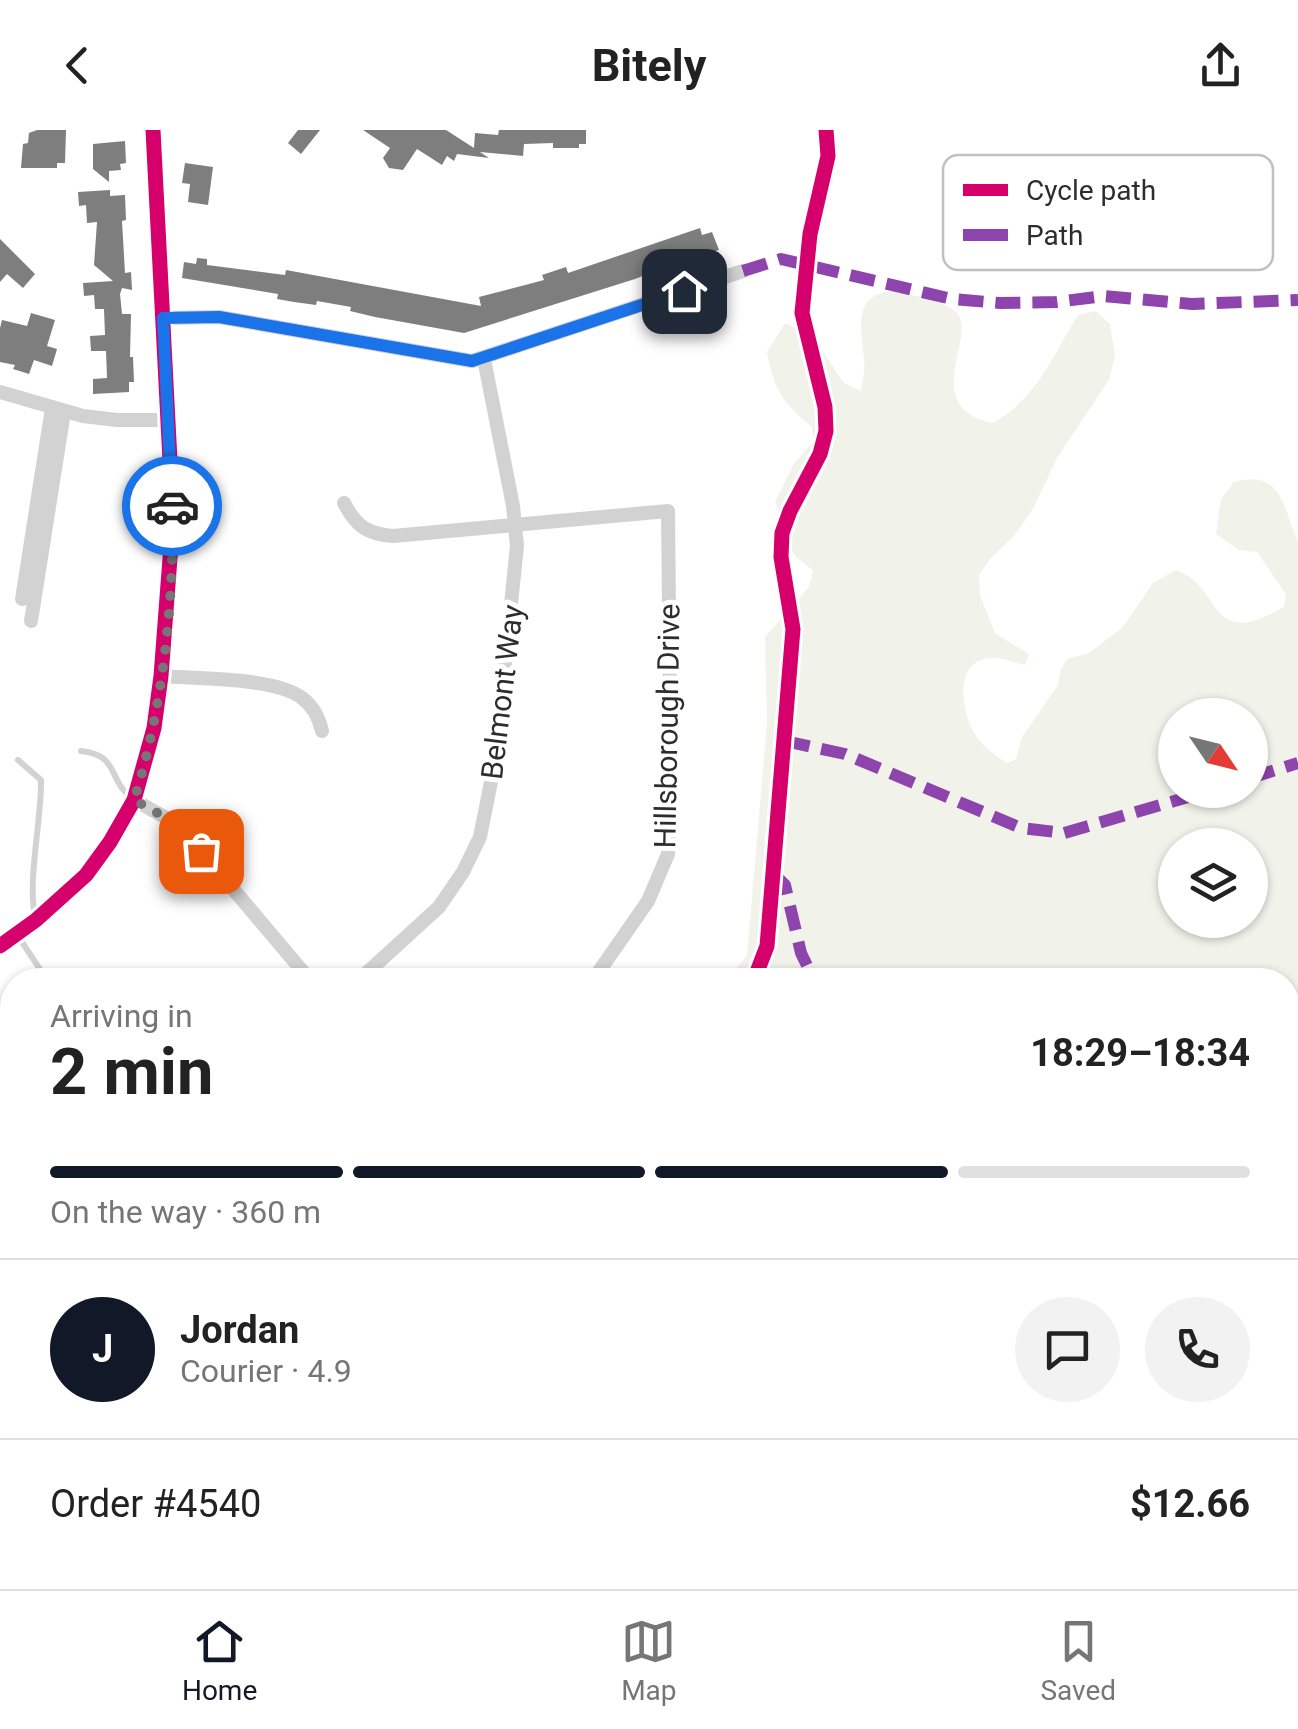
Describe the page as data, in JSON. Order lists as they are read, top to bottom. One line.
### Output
{"streets":{"street":["Belmont Way","Hillsborough Drive"]},"crossings":[["Belmont Way","Hillsborough Drive"]],"legend":["Cycle path","Path"],"north":"bottom right","page":{"header":"Bitely","heading":["2 min","Arriving in","18:29–18:34"],"panel":["Jordan","Courier · 4.9","Order #4540","$12.66"],"bar":"On the way · 360 m","round":"J","tabs":["Home","Map","Saved"]}}
